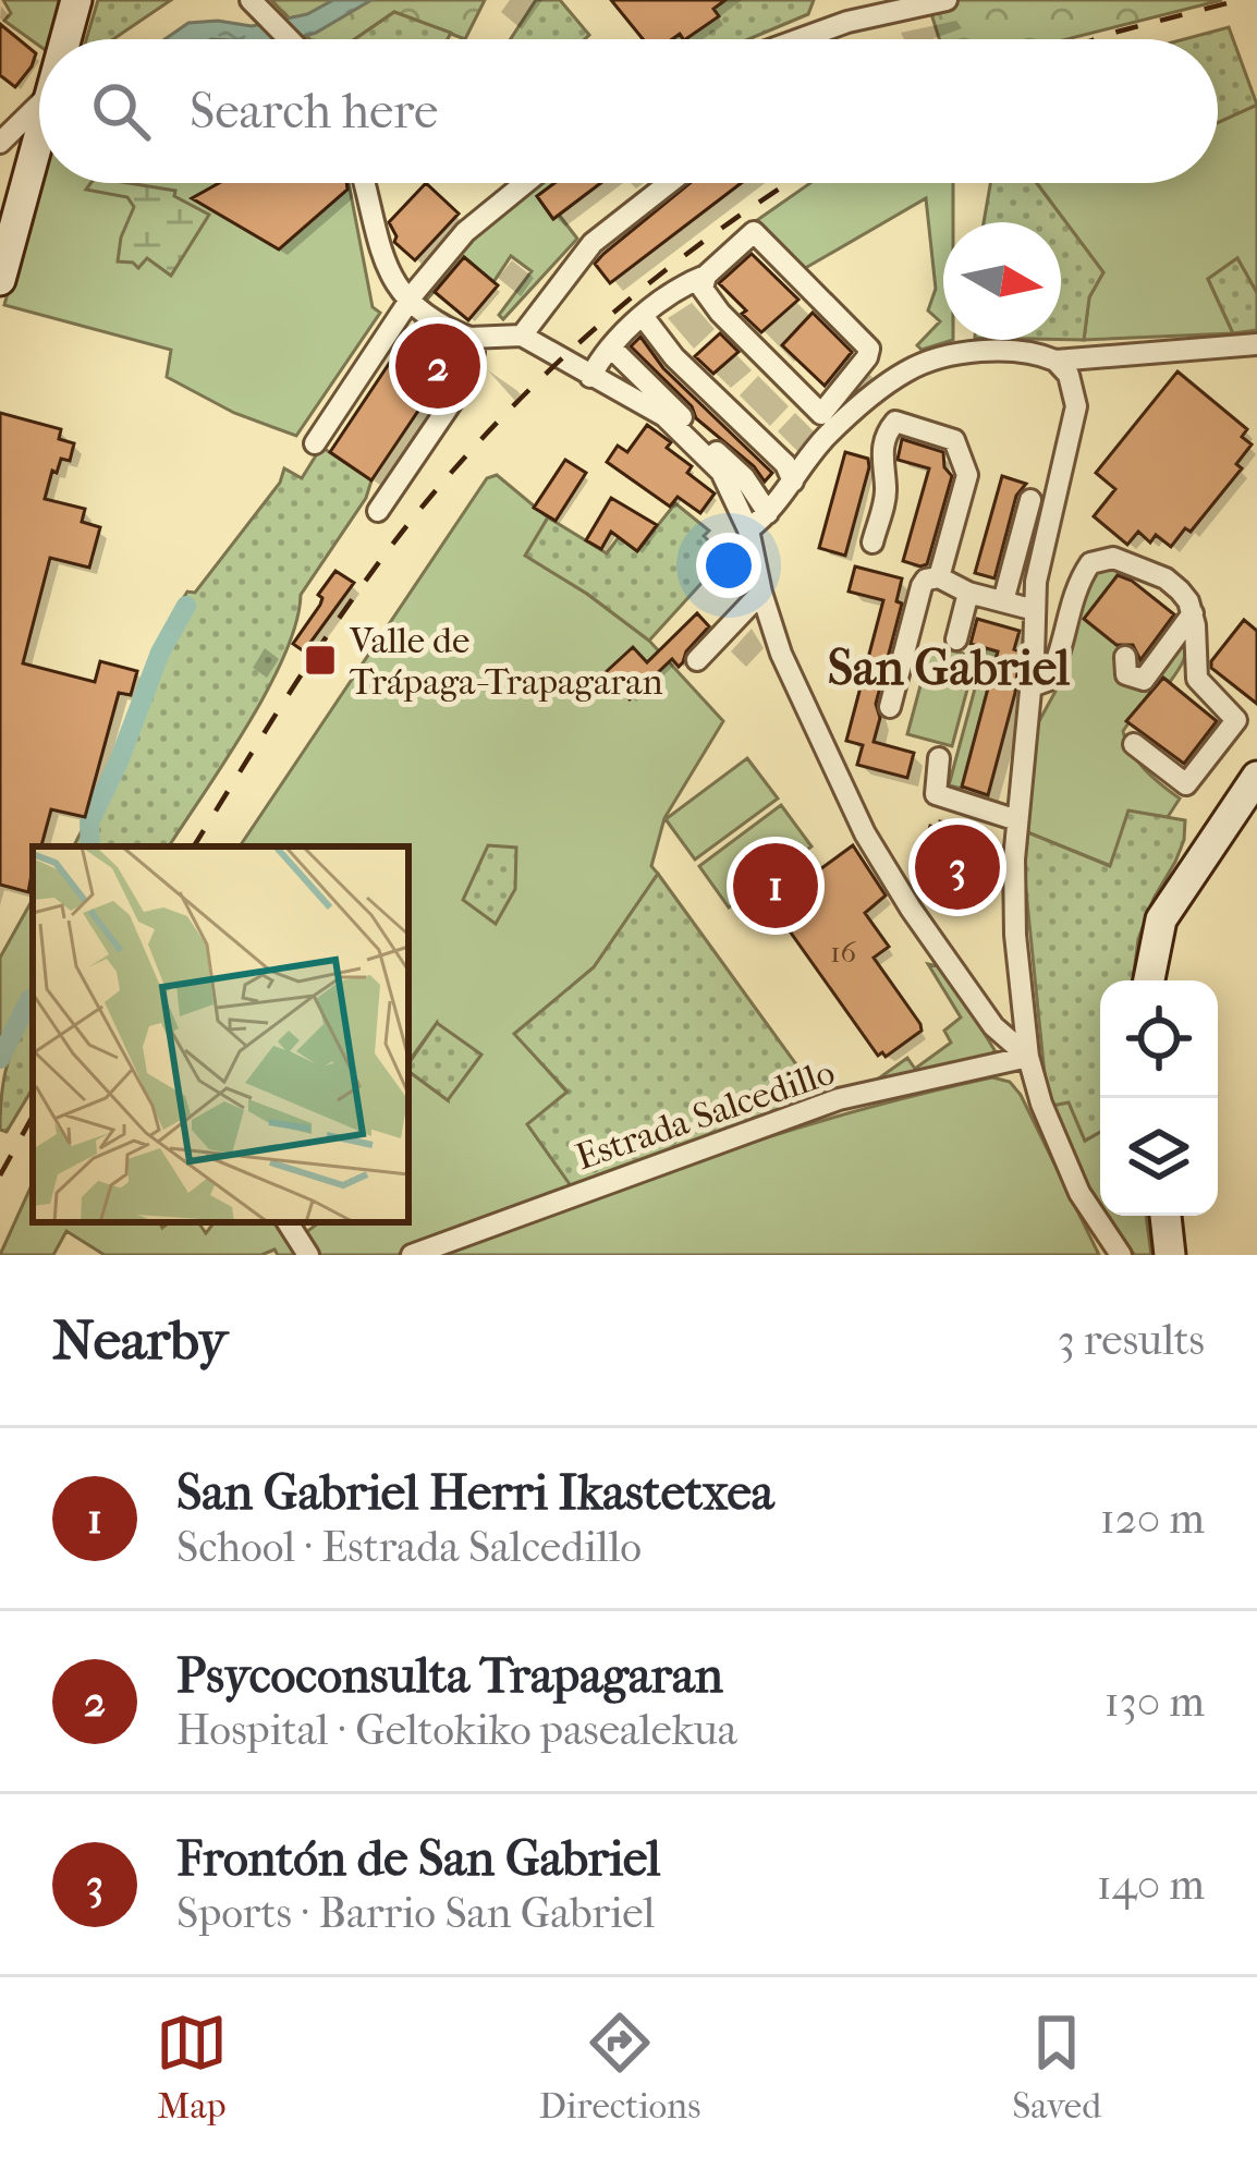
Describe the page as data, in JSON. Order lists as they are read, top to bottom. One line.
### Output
{"streets":{"street":["Estrada Salcedillo"]},"districts":["San Gabriel"],"places":{"transit":["Valle de Trápaga-Trapagaran"]},"house_numbers":["16"],"north":"right","page":{"search":"Search here","pins":["2","3","1"],"heading":["Nearby","3 results"],"list":[{"mark":"1","name":"San Gabriel Herri Ikastetxea","note":"School · Estrada Salcedillo","value":"120 m"},{"mark":"2","name":"Psycoconsulta Trapagaran","note":"Hospital · Geltokiko pasealekua","value":"130 m"},{"mark":"3","name":"Frontón de San Gabriel","note":"Sports · Barrio San Gabriel","value":"140 m"}],"nav":["Map","Directions","Saved"]}}
